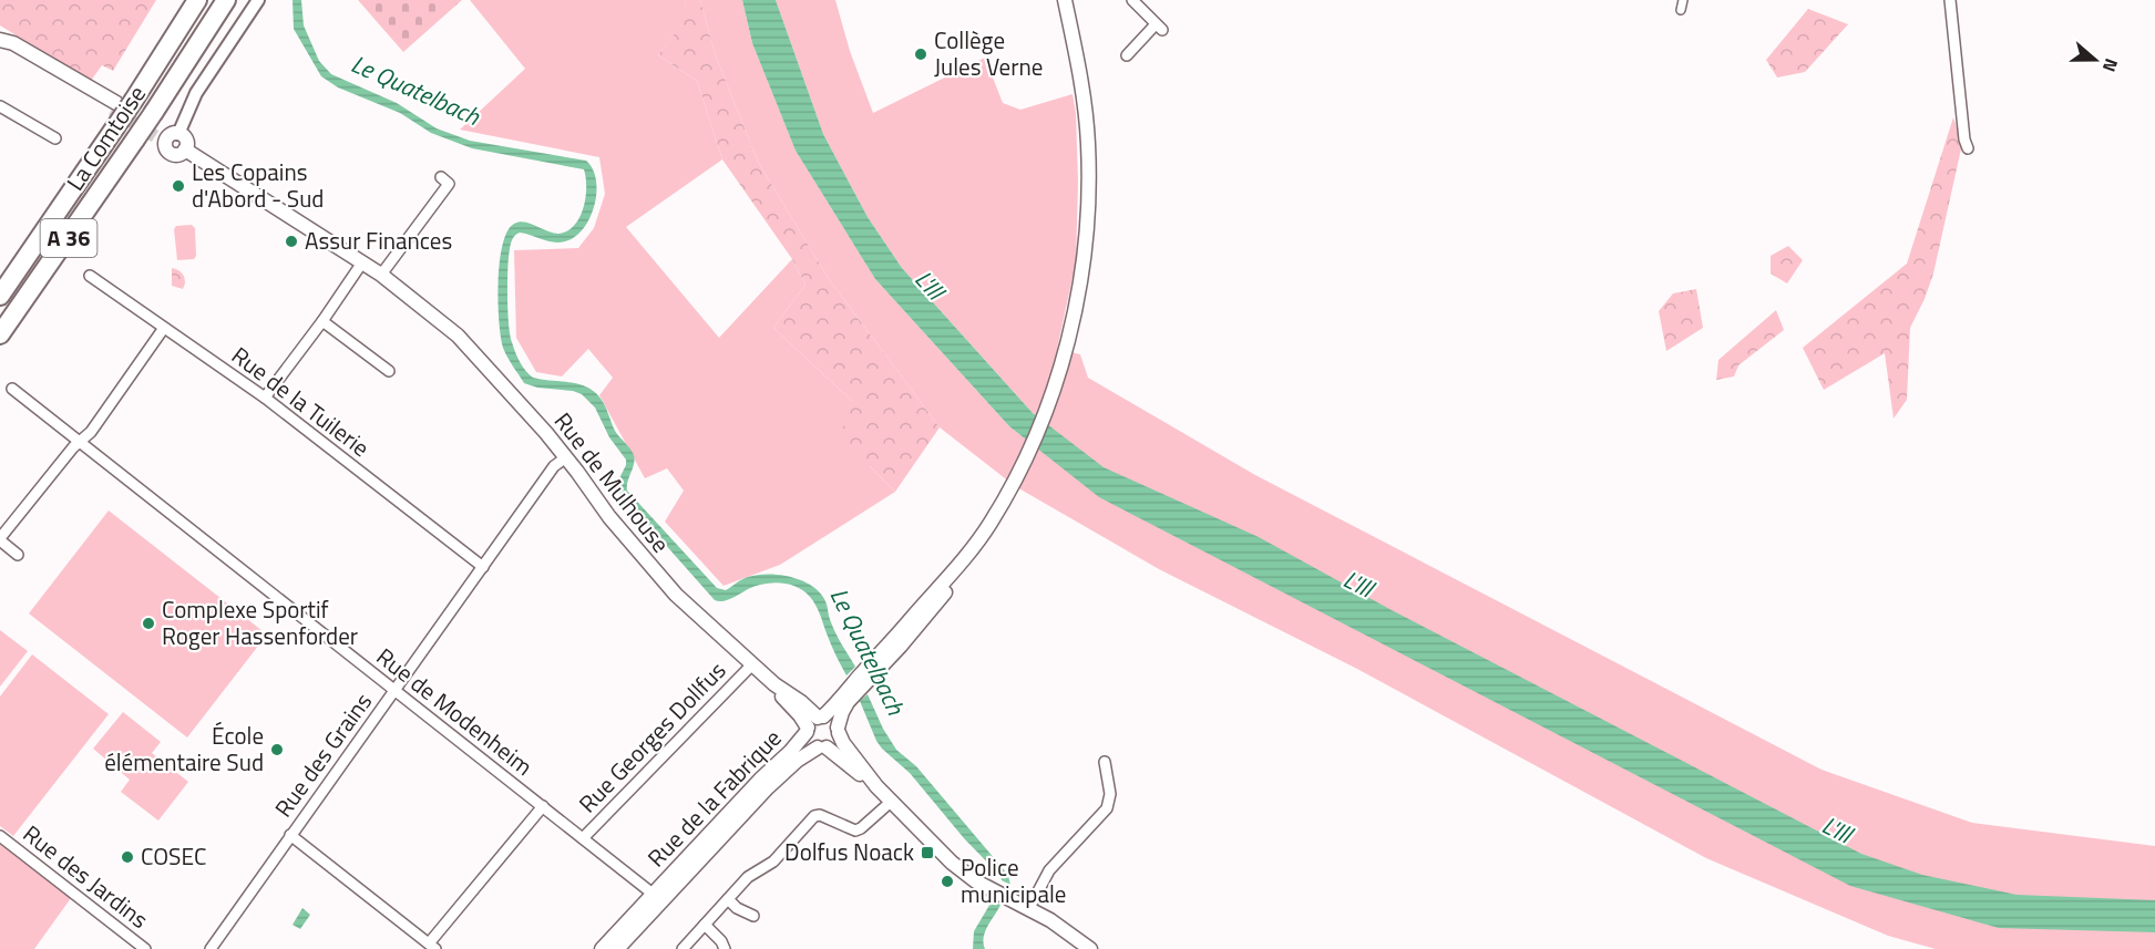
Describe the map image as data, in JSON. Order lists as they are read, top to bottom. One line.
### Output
{"streets":{"highway":["La Comtoise","A 36"],"main road":["Rue de Mulhouse","Rue de la Fabrique"],"street":["Rue de la Tuilerie","Rue de Modenheim","Rue Georges Dollfus","Rue des Grains","Rue des Jardins"]},"crossings":[["La Comtoise","Rue de Mulhouse"],["Rue de la Tuilerie","Rue des Grains"],["Rue de Mulhouse","Rue Georges Dollfus"],["Rue de Mulhouse","Rue des Grains"],["Rue de Mulhouse","Rue de la Fabrique"],["Rue de Modenheim","Rue Georges Dollfus"],["Rue de Modenheim","Rue des Grains"],["Rue de Modenheim","Rue de la Fabrique"]],"water":["Le Quatelbach","L'Ill"],"places":{"other":["Collège Jules Verne","Les Copains d'Abord - Sud","Assur Finances","Complexe Sportif Roger Hassenforder","École élémentaire Sud","COSEC","Police municipale"],"transit":["Dolfus Noack"]},"north":"right"}
